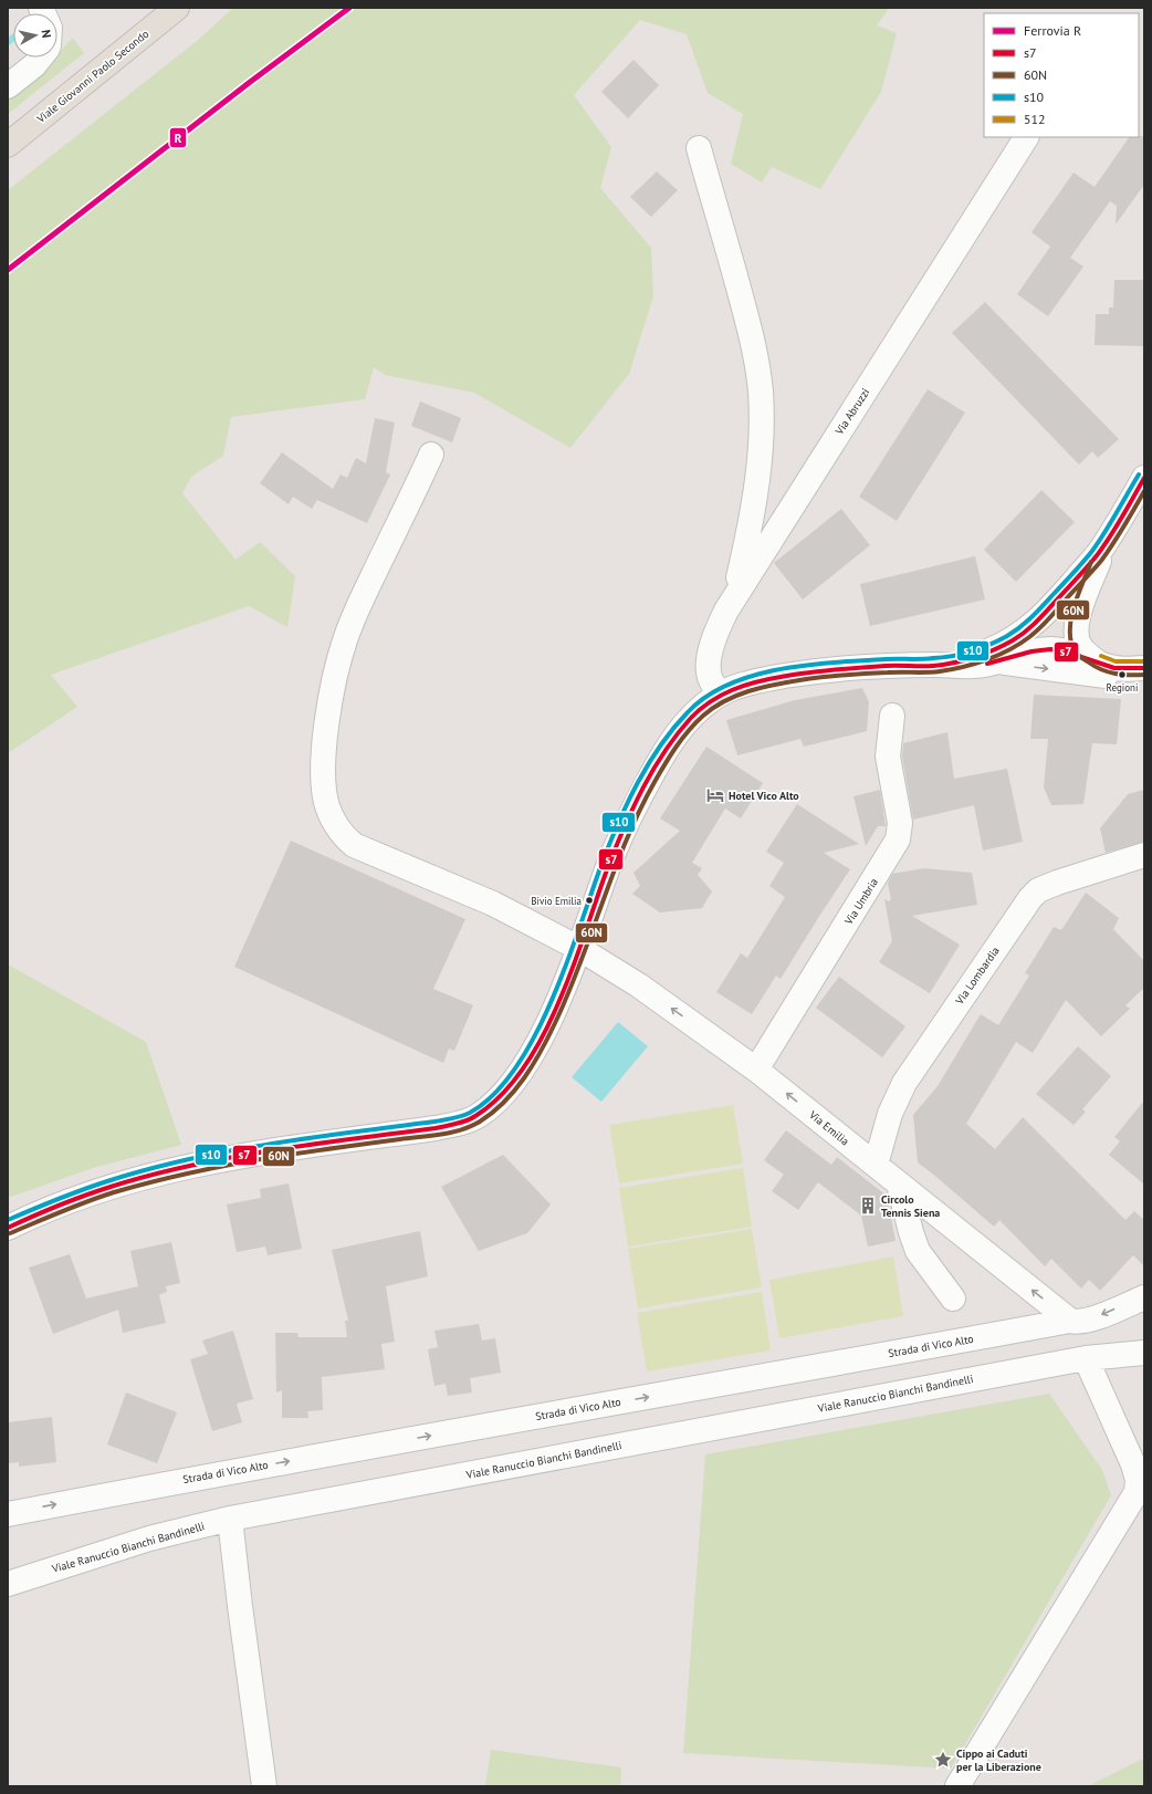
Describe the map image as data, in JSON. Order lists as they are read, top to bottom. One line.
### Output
{"streets":{"main road":["Viale Giovanni Paolo Secondo"],"street":["Via Abruzzi","Via Umbria","Via Lombardia","Via Emilia","Strada di Vico Alto","Viale Ranuccio Bianchi Bandinelli"]},"crossings":[["Via Umbria","Via Emilia"],["Via Lombardia","Via Emilia"],["Via Emilia","Strada di Vico Alto"]],"one_way":["Via Emilia","Strada di Vico Alto"],"places":{"other":["Regioni","Bivio Emilia"],"hotel":["Hotel Vico Alto"],"building":["Circolo Tennis Siena"],"place":["Cippo ai Caduti per la Liberazione"]},"lines":["rail line R","transit line s10","transit line s7","transit line 60N","transit line 512"],"legend":["Ferrovia R","s7","60N","s10","512"],"north":"right"}
